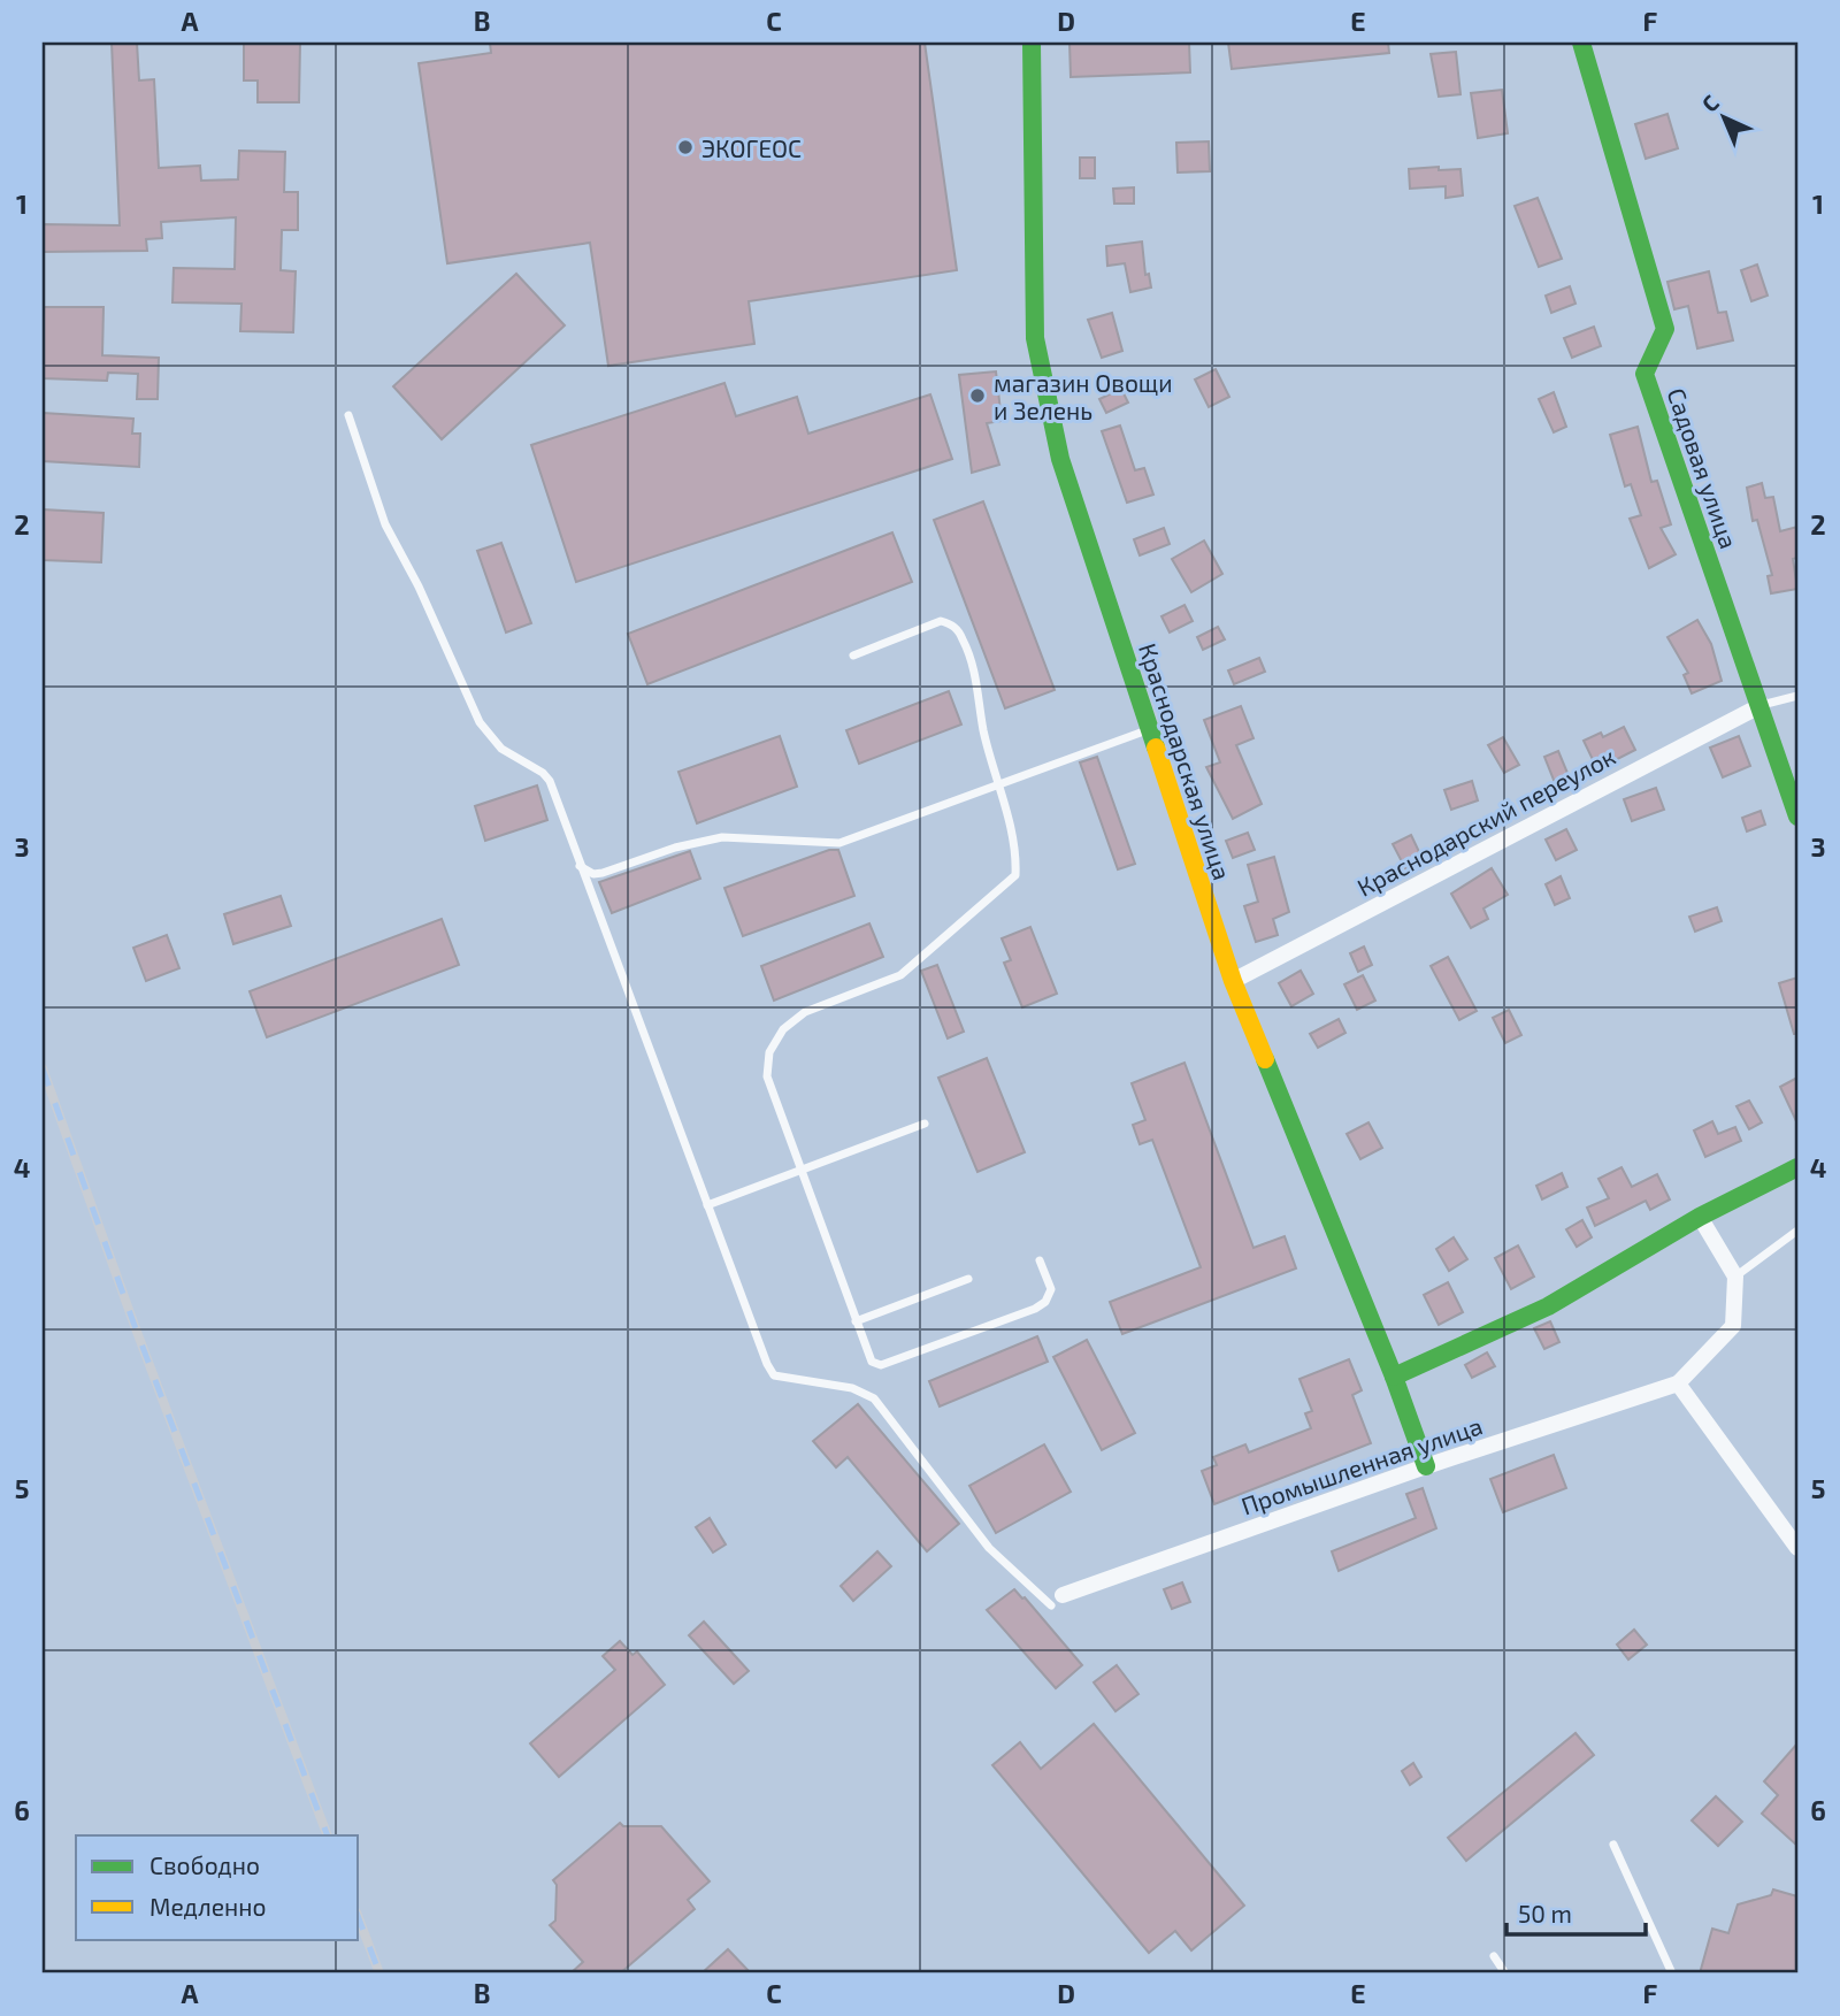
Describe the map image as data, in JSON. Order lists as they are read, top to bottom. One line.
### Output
{"streets":{"street":["Садовая улица","Краснодарская улица","Краснодарский переулок","Промышленная улица"]},"crossings":[["Садовая улица","Краснодарский переулок"],["Краснодарская улица","Краснодарский переулок"],["Краснодарская улица","Промышленная улица"]],"places":["ЭКОГЕОС","магазин Овощи и Зелень"],"legend":["Свободно","Медленно"],"scale_bar":"50 m","north":"top left","grid":{"columns":["A","B","C","D","E","F"],"rows":["1","2","3","4","5","6"]}}
